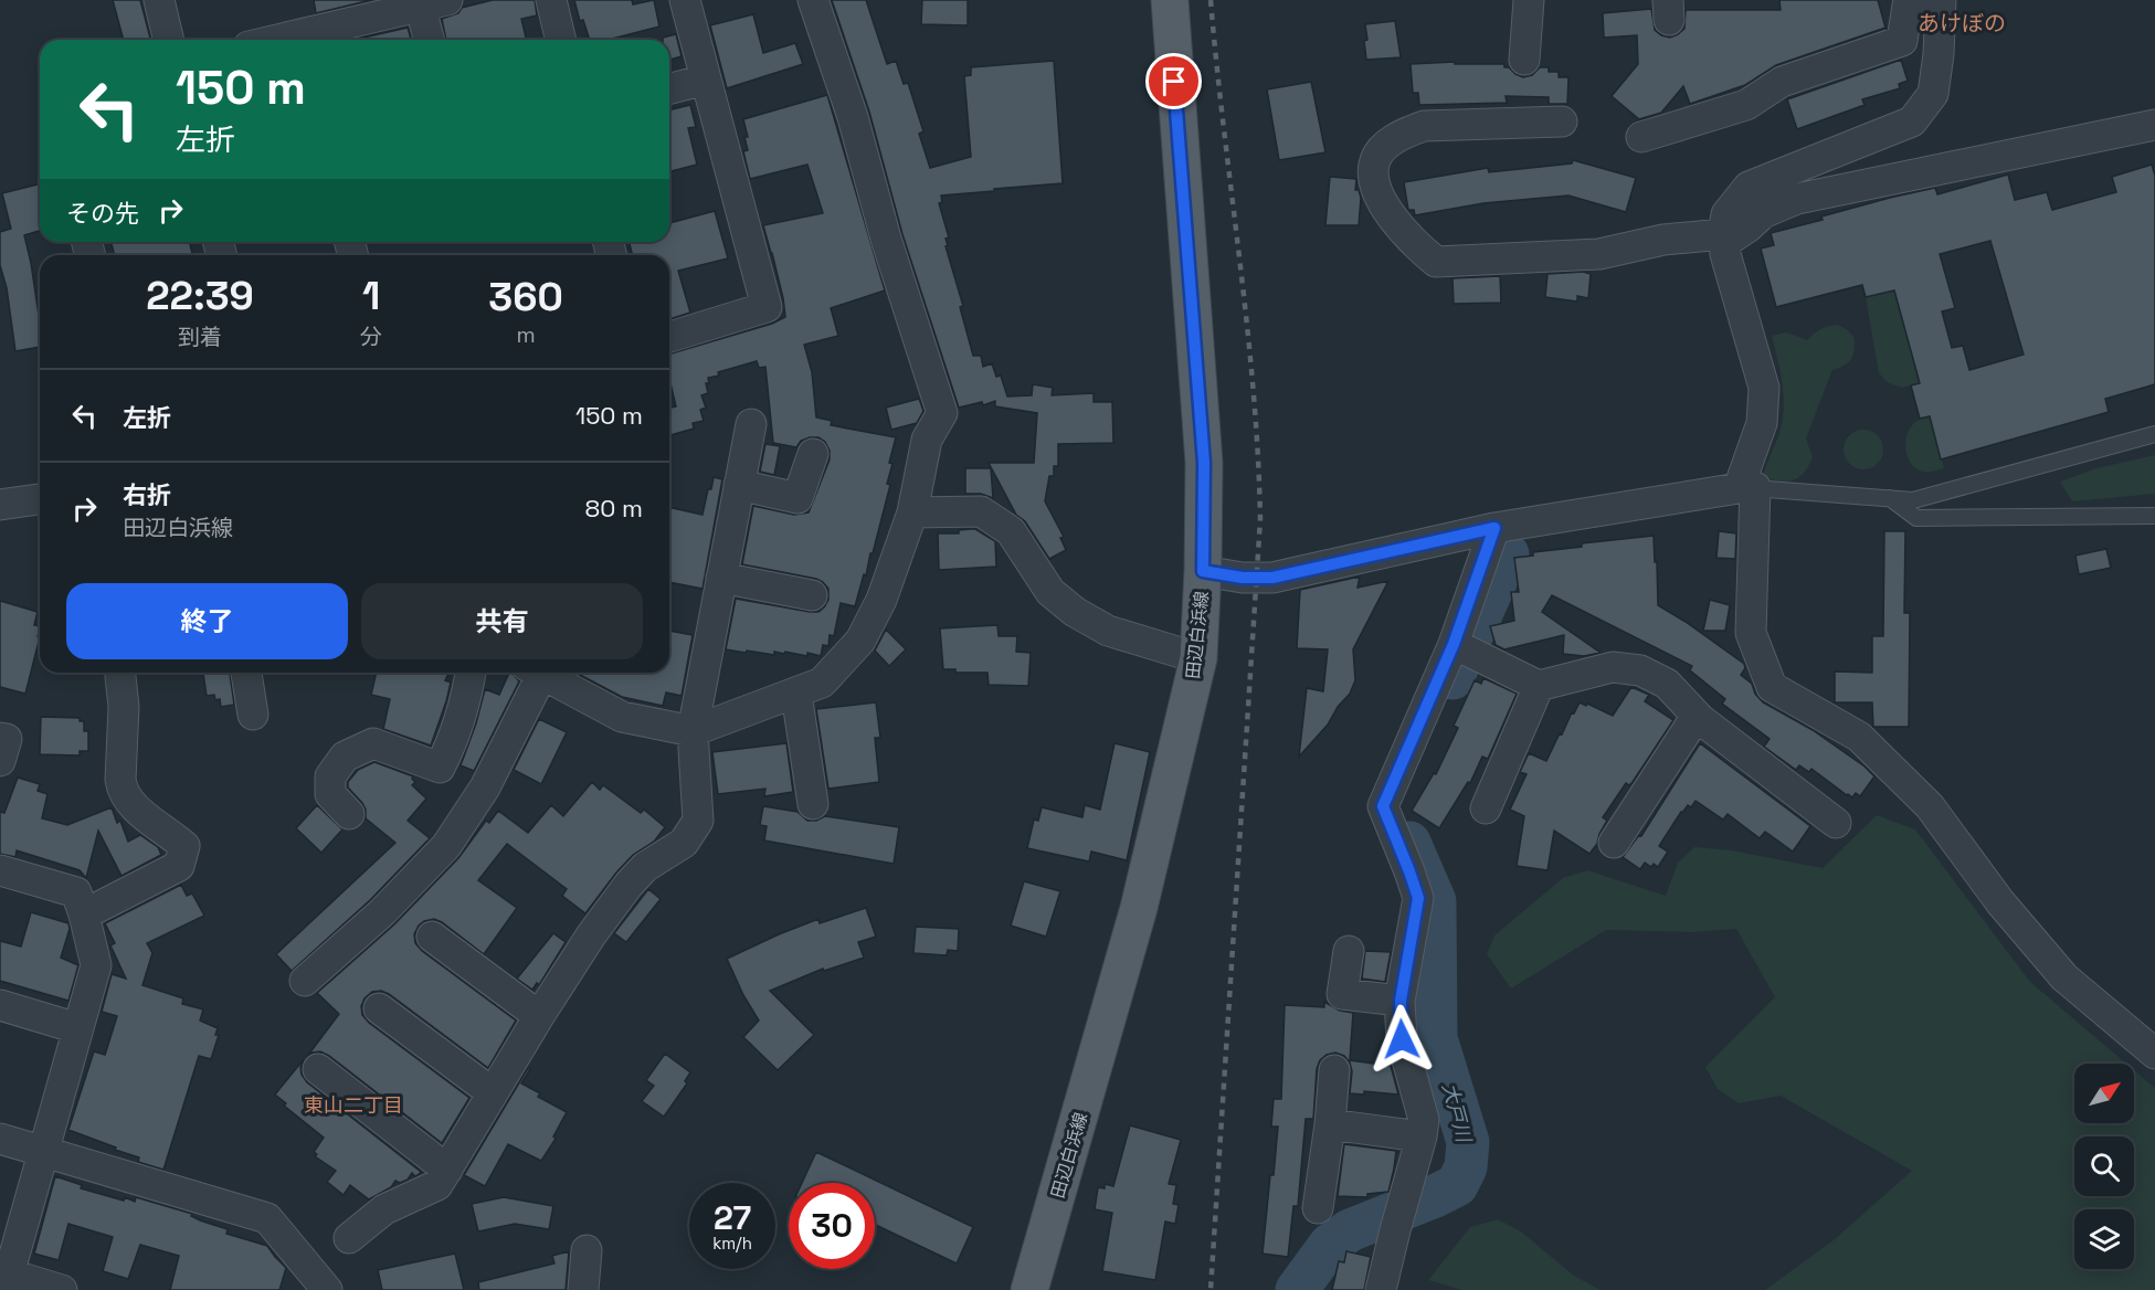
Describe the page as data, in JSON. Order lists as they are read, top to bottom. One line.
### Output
{"streets":{"main road":["田辺白浜線"]},"districts":["あけぼの","東山二丁目"],"water":["大戸川"],"north":"top right","page":{"turn":["150 m","左折"],"then":"その先","eta":["22:39","到着","1","分","360","m"],"list":[{"name":"左折","value":"150 m"},{"name":"右折","note":"田辺白浜線","value":"80 m"}],"buttons":["終了","共有"],"speed":"27 km/h","limit":"30"}}
